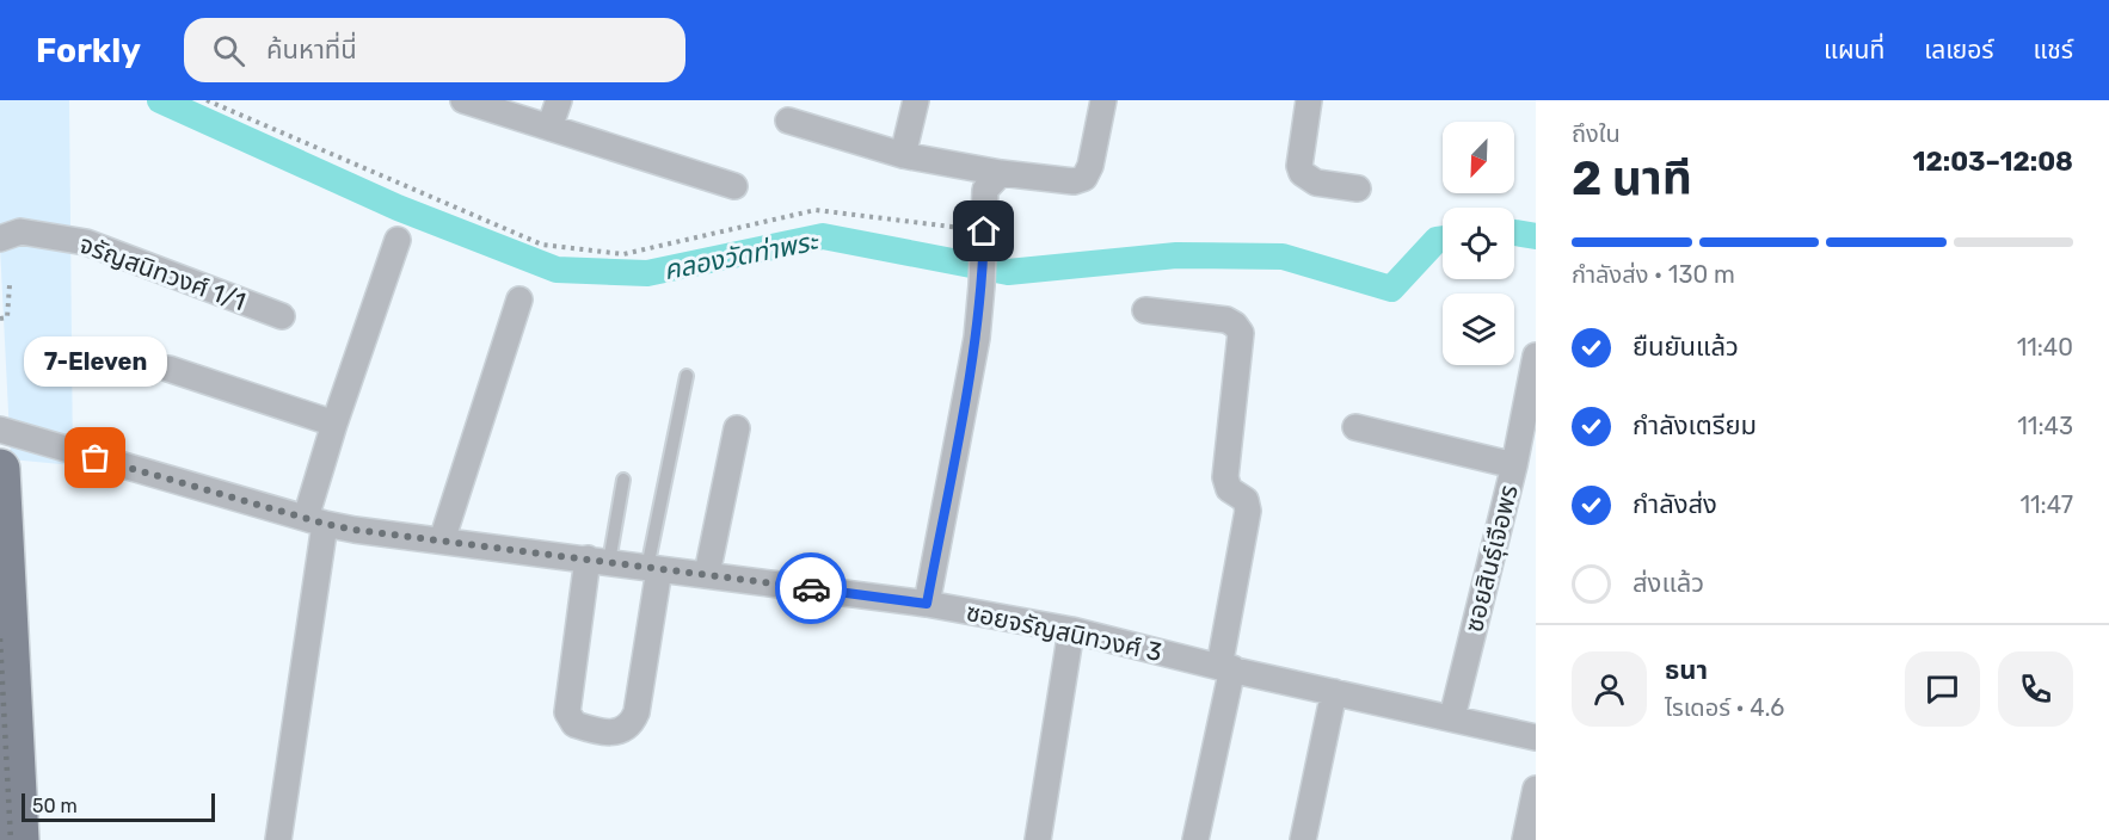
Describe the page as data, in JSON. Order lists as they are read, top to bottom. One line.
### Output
{"streets":{"street":["จรัญสนิทวงศ์ 1/1","ซอยสินธุ์เจือพร","ซอยจรัญสนิทวงศ์ 3"]},"crossings":[["ซอยสินธุ์เจือพร","ซอยจรัญสนิทวงศ์ 3"]],"water":["คลองวัดท่าพระ"],"places":["7-Eleven"],"scale_bar":"50 m","north":"bottom left","page":{"header":"Forkly","search":"ค้นหาที่นี่","nav":["แผนที่","เลเยอร์","แชร์"],"heading":["2 นาที","ถึงใน","12:03–12:08"],"panel":["ธนา","ไรเดอร์ · 4.6"],"bar":"กำลังส่ง · 130 m","list":[["ยืนยันแล้ว","11:40"],["กำลังเตรียม","11:43"],["กำลังส่ง","11:47"],"ส่งแล้ว"],"bubble":"7-Eleven","scale":"50 m"}}
